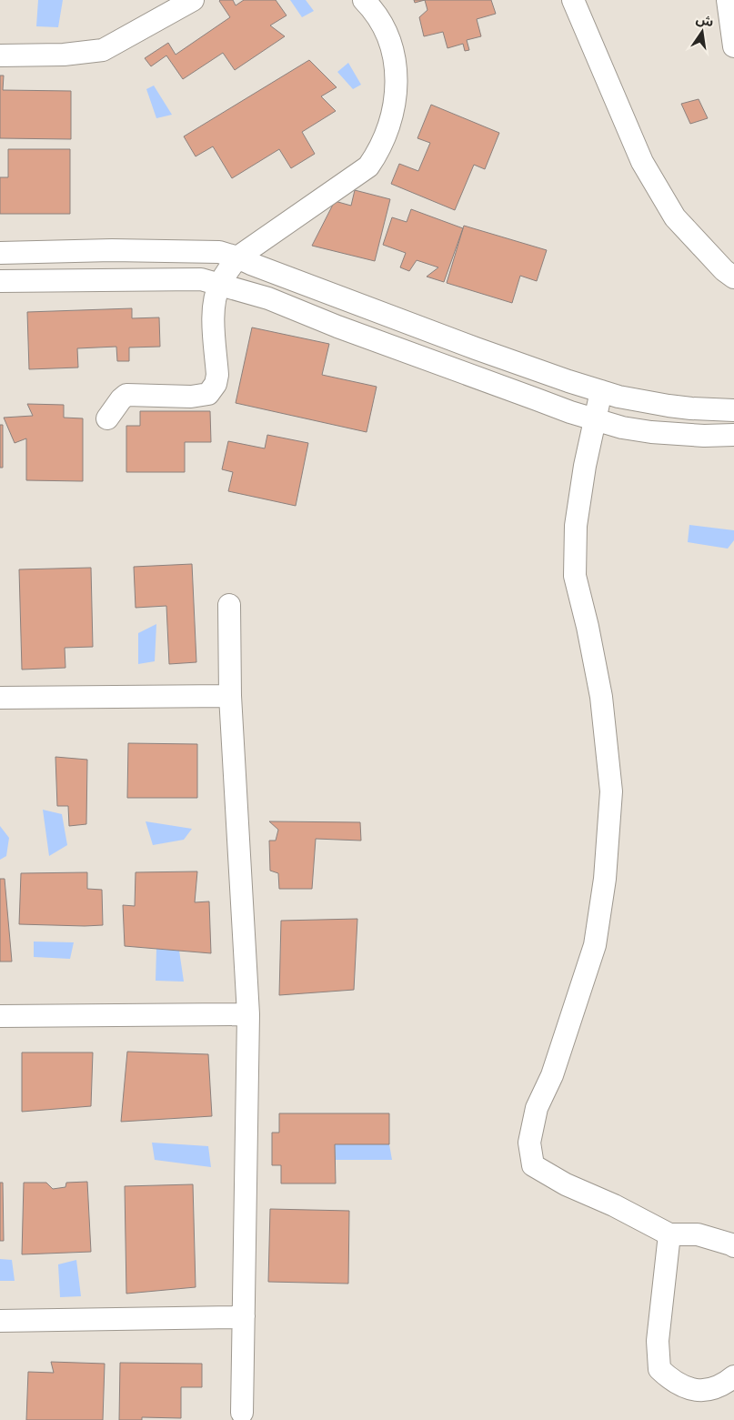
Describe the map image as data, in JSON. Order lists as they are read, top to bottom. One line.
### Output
{"north":"top"}
